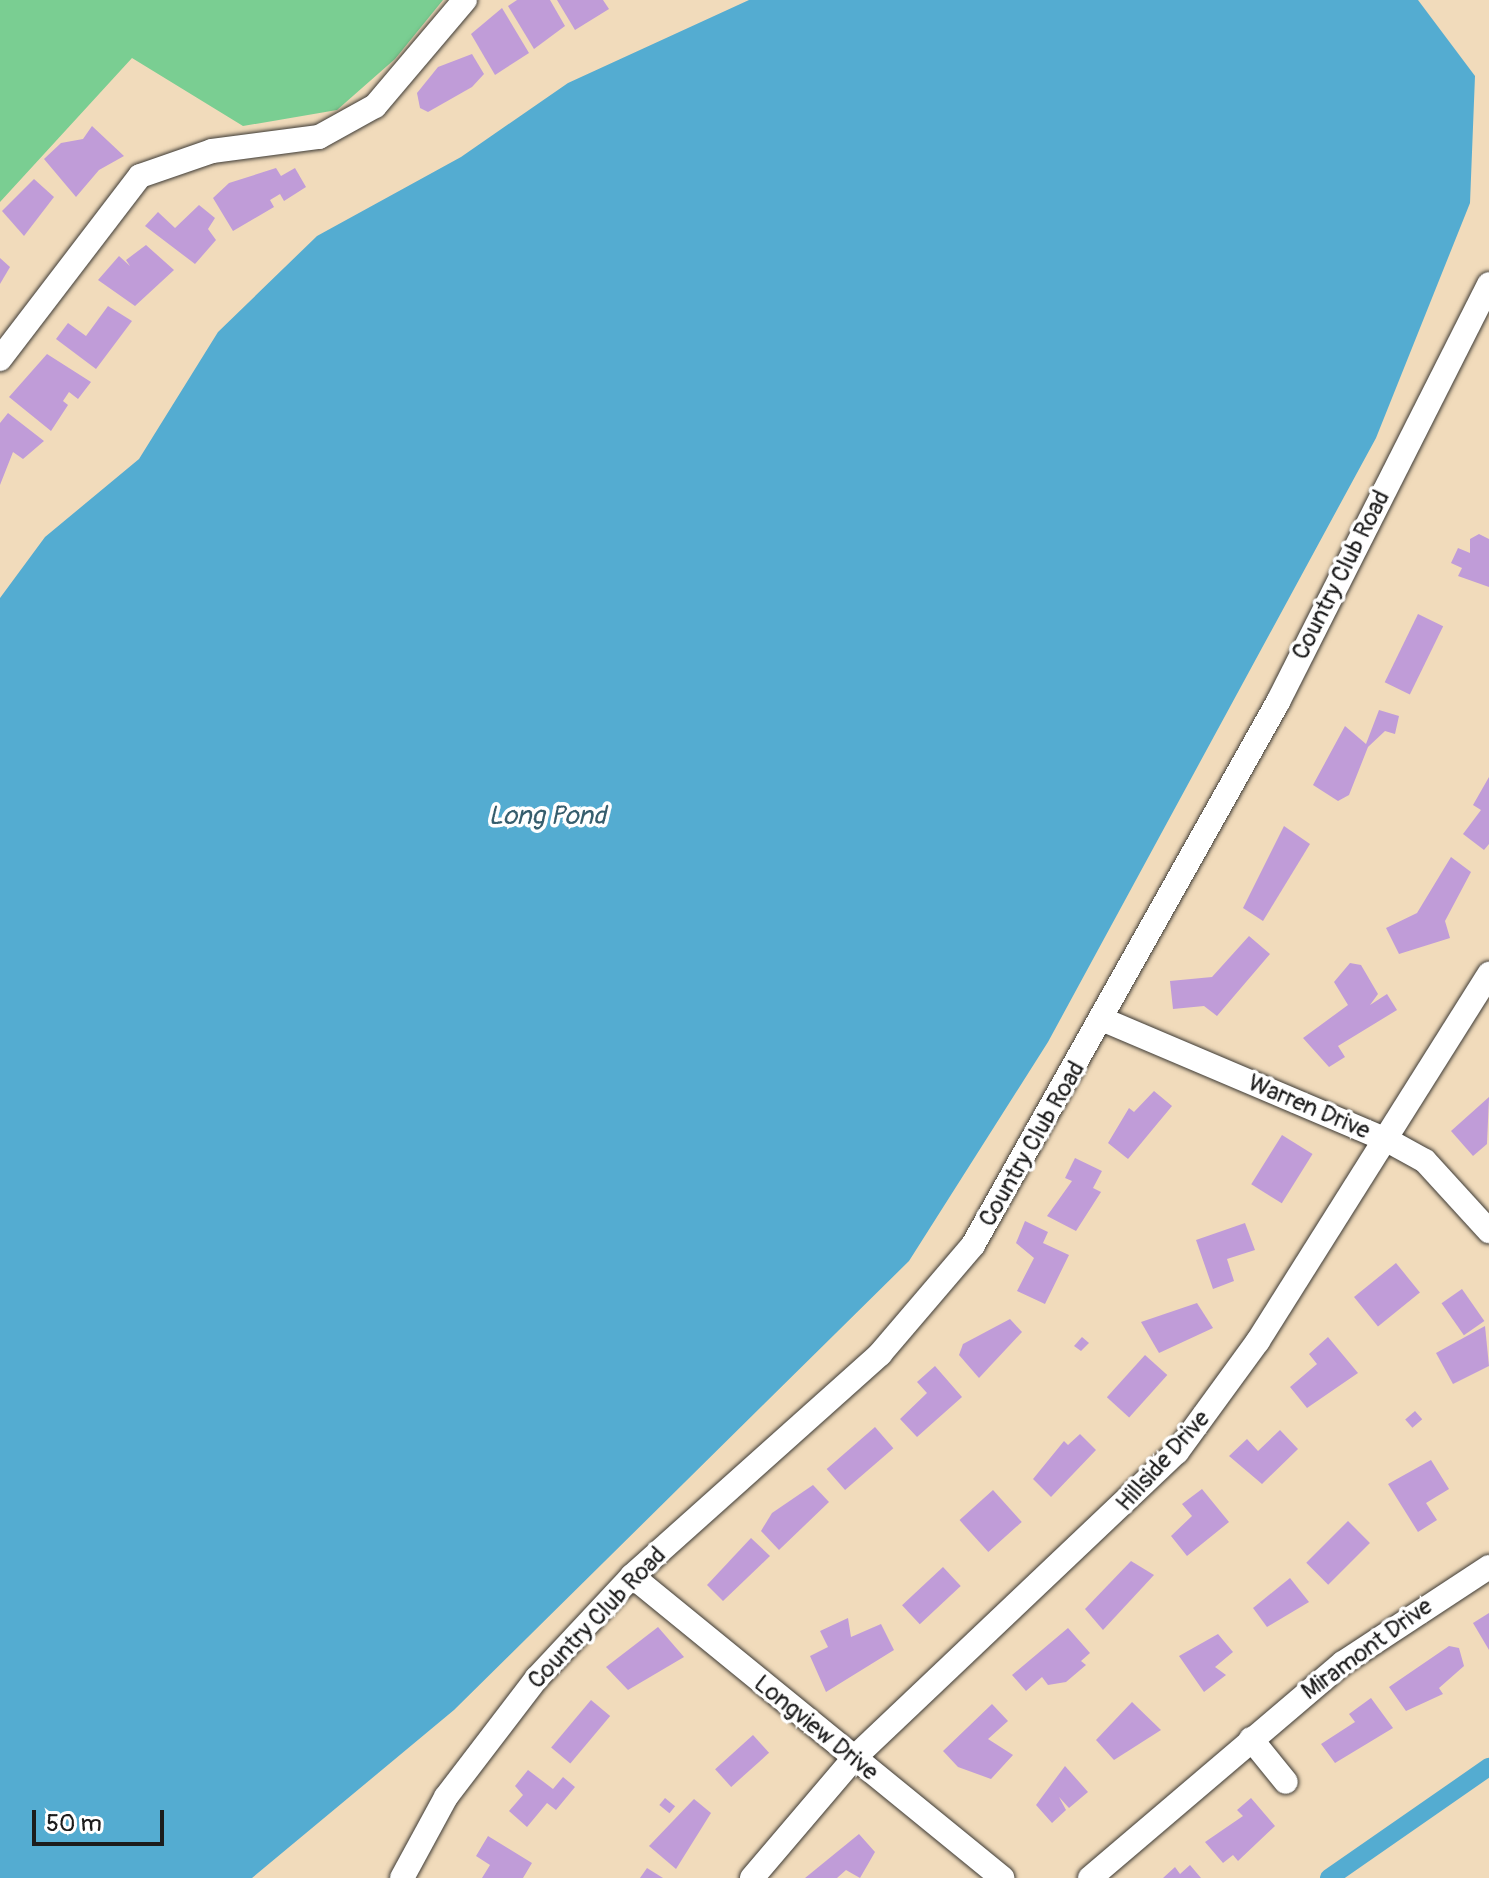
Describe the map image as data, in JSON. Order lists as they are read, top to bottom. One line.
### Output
{"streets":{"street":["Country Club Road","Warren Drive","Hillside Drive","Miramont Drive","Longview Drive"]},"crossings":[["Country Club Road","Warren Drive"],["Country Club Road","Longview Drive"],["Warren Drive","Hillside Drive"],["Hillside Drive","Longview Drive"]],"water":["Long Pond"],"scale_bar":"50 m"}
